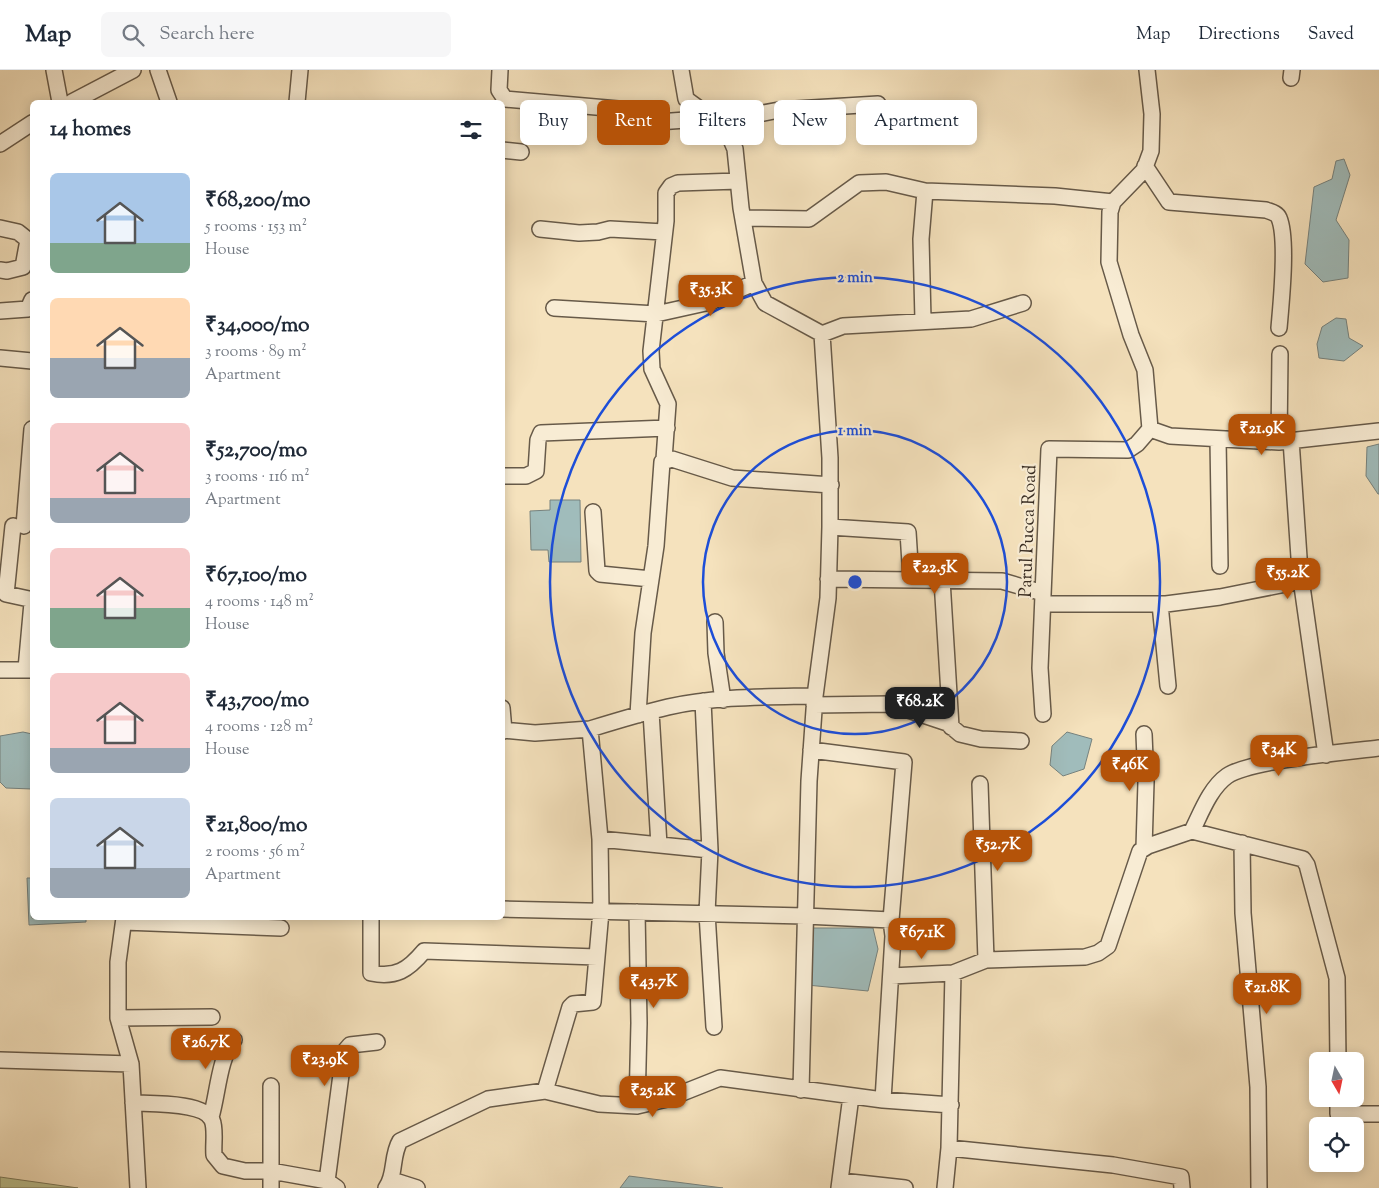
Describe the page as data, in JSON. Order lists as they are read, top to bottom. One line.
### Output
{"streets":{"street":["Parul Pucca Road"]},"north":"bottom","page":{"header":"Map","search":"Search here","nav":["Map","Directions","Saved"],"chip":["Buy","Rent","Filters","New","Apartment"],"heading":"14 homes","list":[{"name":"₹68,200/mo","note":"5 rooms · 153 m² · House"},{"name":"₹34,000/mo","note":"3 rooms · 89 m² · Apartment"},{"name":"₹52,700/mo","note":"3 rooms · 116 m² · Apartment"},{"name":"₹67,100/mo","note":"4 rooms · 148 m² · House"},{"name":"₹43,700/mo","note":"4 rooms · 128 m² · House"},{"name":"₹21,800/mo","note":"2 rooms · 56 m² · Apartment"}],"price":["₹35.3K","₹21.9K","₹22.5K","₹55.2K","₹68.2K","₹34K","₹46K","₹52.7K","₹67.1K","₹43.7K","₹21.8K","₹26.7K","₹23.9K","₹25.2K"]},"rings":["2 min","1 min"]}
